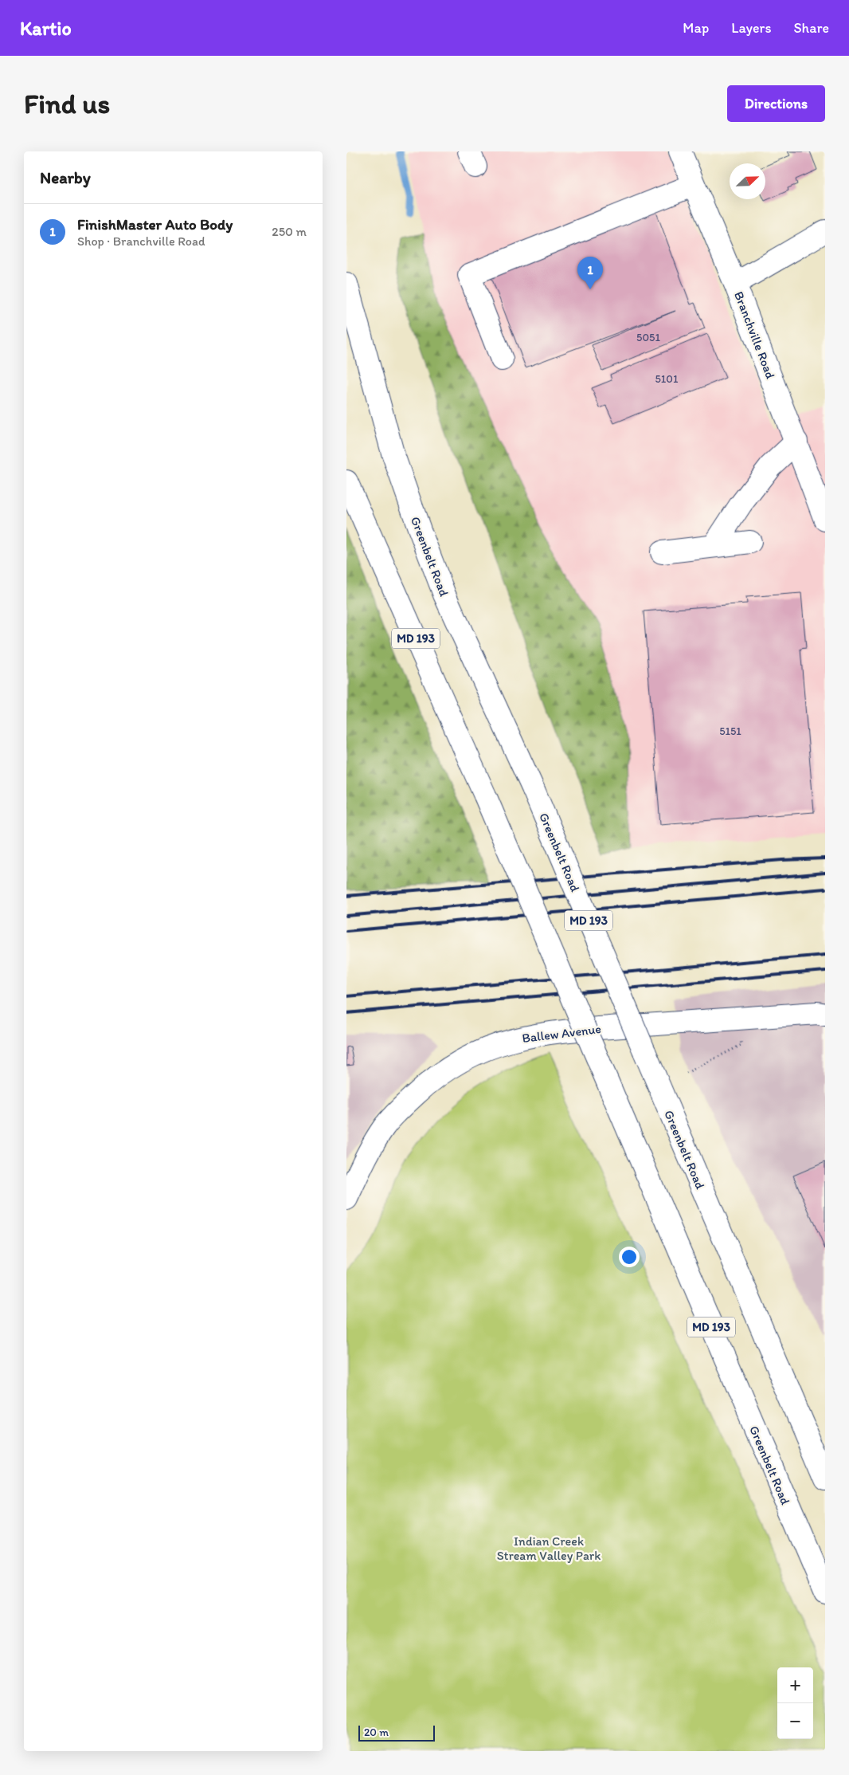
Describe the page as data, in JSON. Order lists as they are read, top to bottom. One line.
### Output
{"streets":{"main road":["Branchville Road","Greenbelt Road","MD 193","Ballew Avenue"]},"parks":["Indian Creek Stream Valley Park"],"house_numbers":["5051","5101","5151"],"scale_bar":"20 m","north":"top right","page":{"header":"Kartio","nav":["Map","Layers","Share"],"buttons":"Directions","title":"Find us","heading":"Nearby","list":[{"mark":"1","name":"FinishMaster Auto Body","note":"Shop · Branchville Road","value":"250 m"}],"pins":"1","map_buttons":["+","−"],"scale":"20 m"}}
